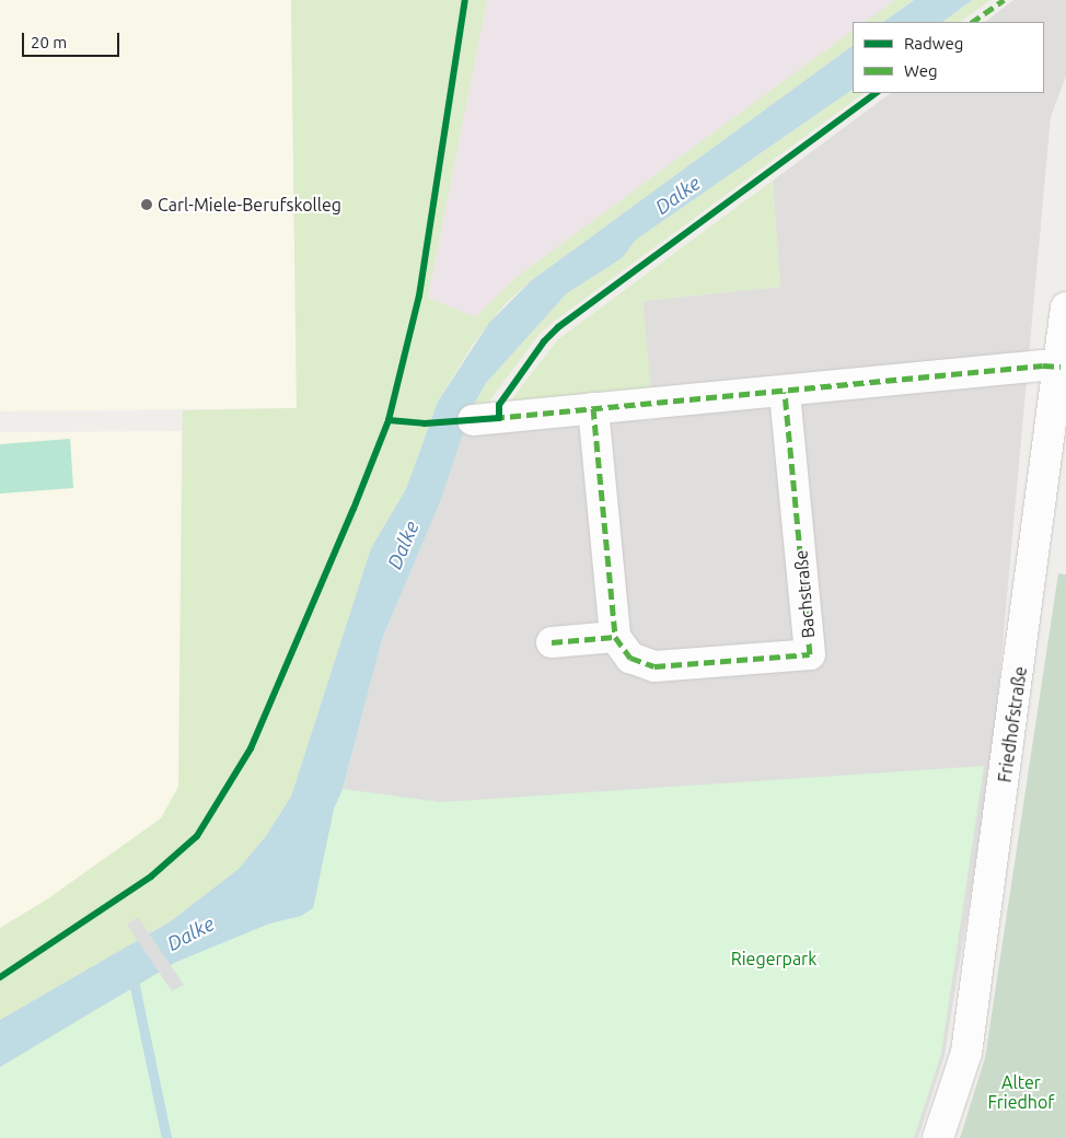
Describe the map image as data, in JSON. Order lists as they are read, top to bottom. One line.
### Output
{"streets":{"street":["Bachstraße","Friedhofstraße"]},"water":["Dalke"],"parks":["Riegerpark","Alter Friedhof"],"places":["Carl-Miele-Berufskolleg"],"legend":["Radweg","Weg"],"scale_bar":"20 m"}
